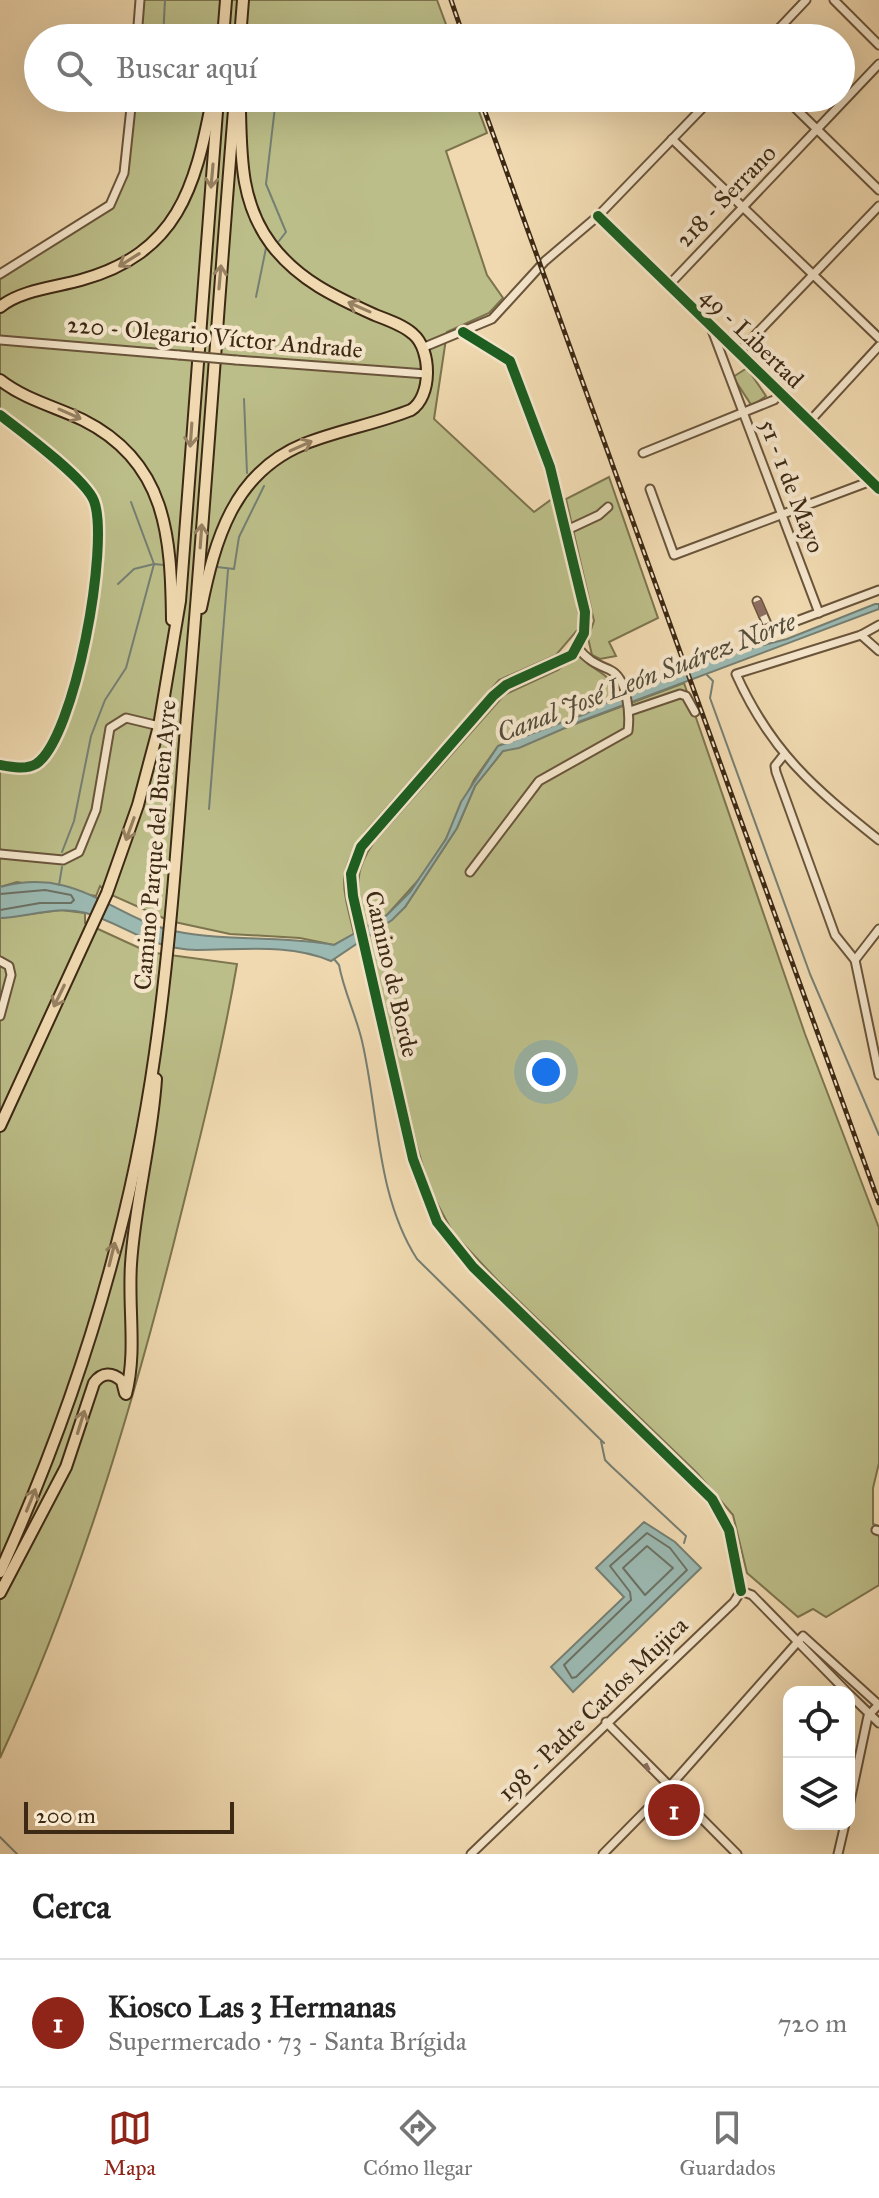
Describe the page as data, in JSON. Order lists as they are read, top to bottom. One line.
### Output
{"streets":{"highway":["Camino Parque del Buen Ayre"],"street":["218 - Serrano","220 - Olegario Víctor Andrade","49 - Libertad","51 - 1 de Mayo","Camino de Borde","198 - Padre Carlos Mujica"]},"crossings":[["218 - Serrano","49 - Libertad"],["49 - Libertad","51 - 1 de Mayo"],["Camino de Borde","198 - Padre Carlos Mujica"]],"water":["Canal José León Suárez Norte"],"scale_bar":"200 m","page":{"search":"Buscar aquí","pins":"1","scale":"200 m","heading":"Cerca","list":[{"mark":"1","name":"Kiosco Las 3 Hermanas","note":"Supermercado · 73 - Santa Brígida","value":"720 m"}],"nav":["Mapa","Cómo llegar","Guardados"]}}
